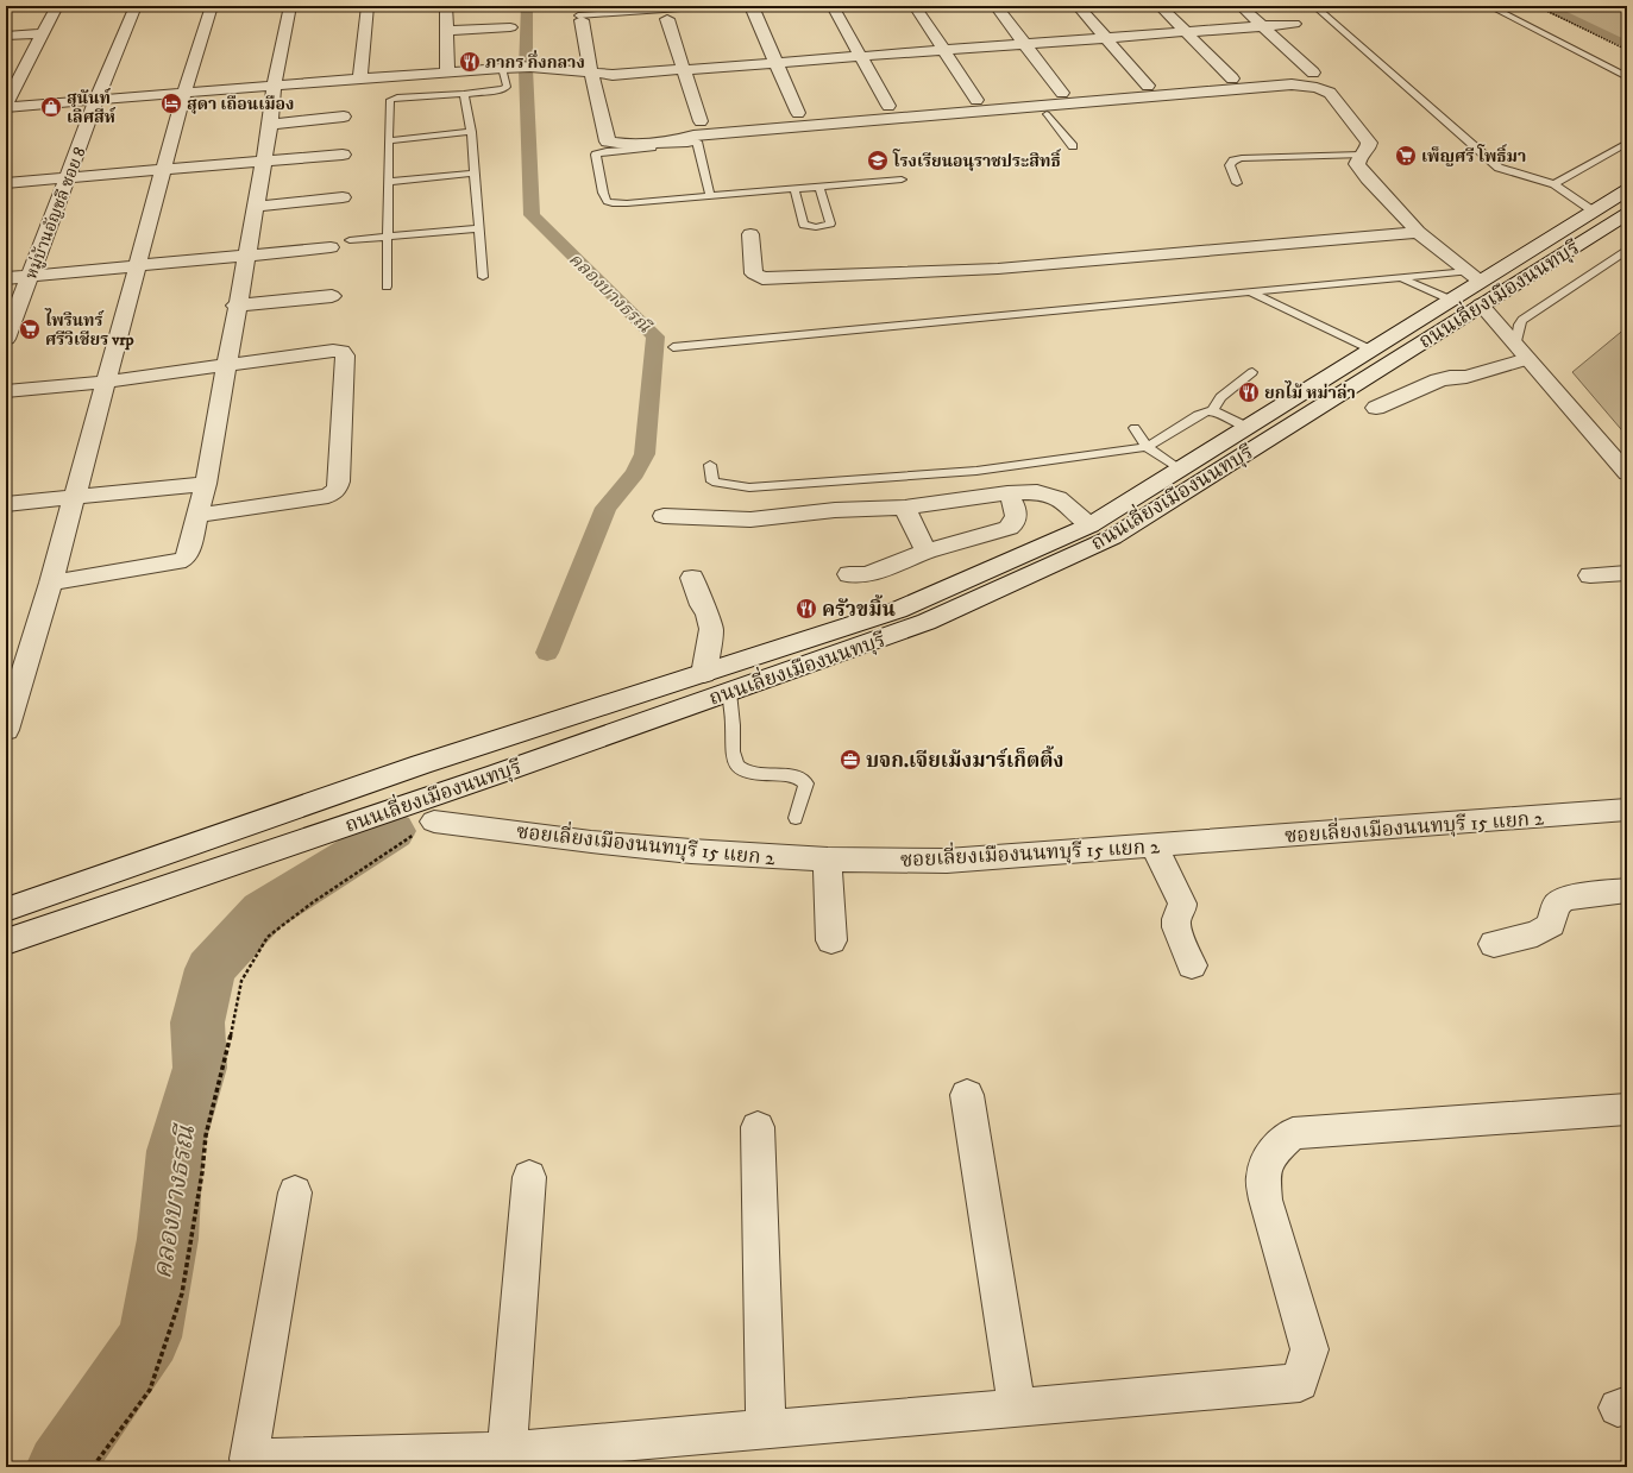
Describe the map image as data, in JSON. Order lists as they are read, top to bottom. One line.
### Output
{"streets":{"street":["หมู่บ้านอัญชลี ซอย 8","ถนนเลี่ยงเมืองนนทบุรี","ซอยเลี่ยงเมืองนนทบุรี 15 แยก 2"]},"water":["คลองบางธรณี"],"places":{"restaurant":["ภากร กึ่งกลาง","ยกไม้ หม่าล่า","ครัวขมิ้น"],"hotel":["สุดา เถือนเมือง"],"shop":["สุนันท์ เลิศสีห์"],"supermarket":["เพ็ญศรี โพธิ์มา","ไพรินทร์ ศรีวิเชียร vrp"],"school or university":["โรงเรียนอนุราชประสิทธิ์"],"office":["บจก.เจียเม้งมาร์เก็ตติ้ง"]}}
